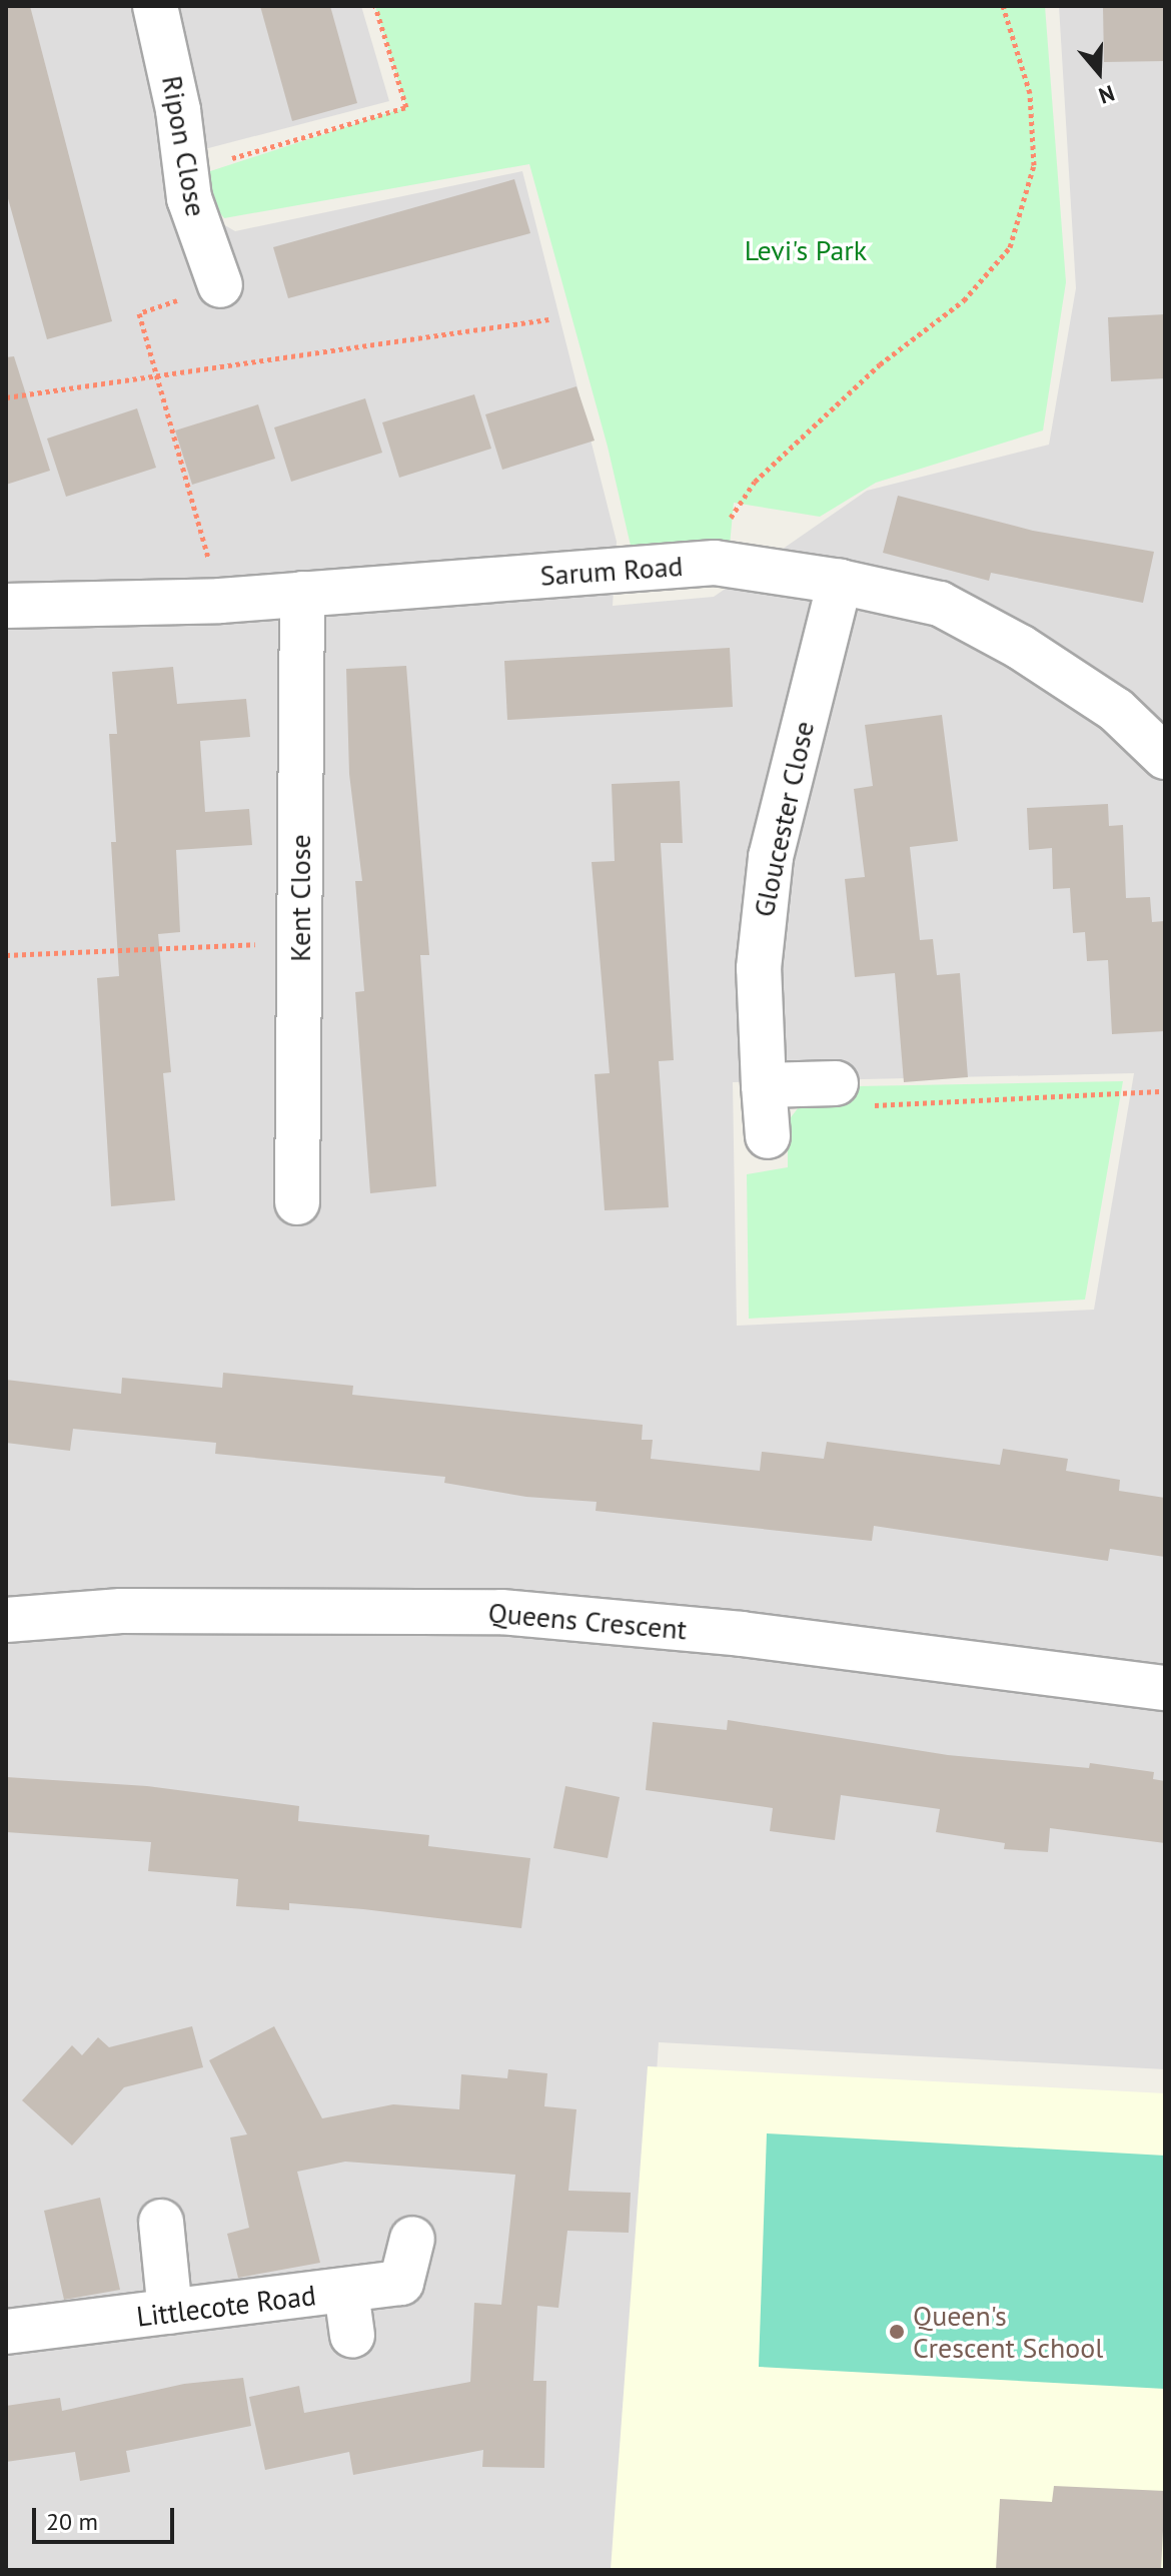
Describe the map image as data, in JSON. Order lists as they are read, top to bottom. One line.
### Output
{"streets":{"street":["Ripon Close","Sarum Road","Gloucester Close","Kent Close","Queens Crescent","Littlecote Road"]},"crossings":[["Sarum Road","Gloucester Close"],["Sarum Road","Kent Close"]],"parks":["Levi's Park"],"places":["Queen's Crescent School"],"scale_bar":"20 m","north":"bottom"}
